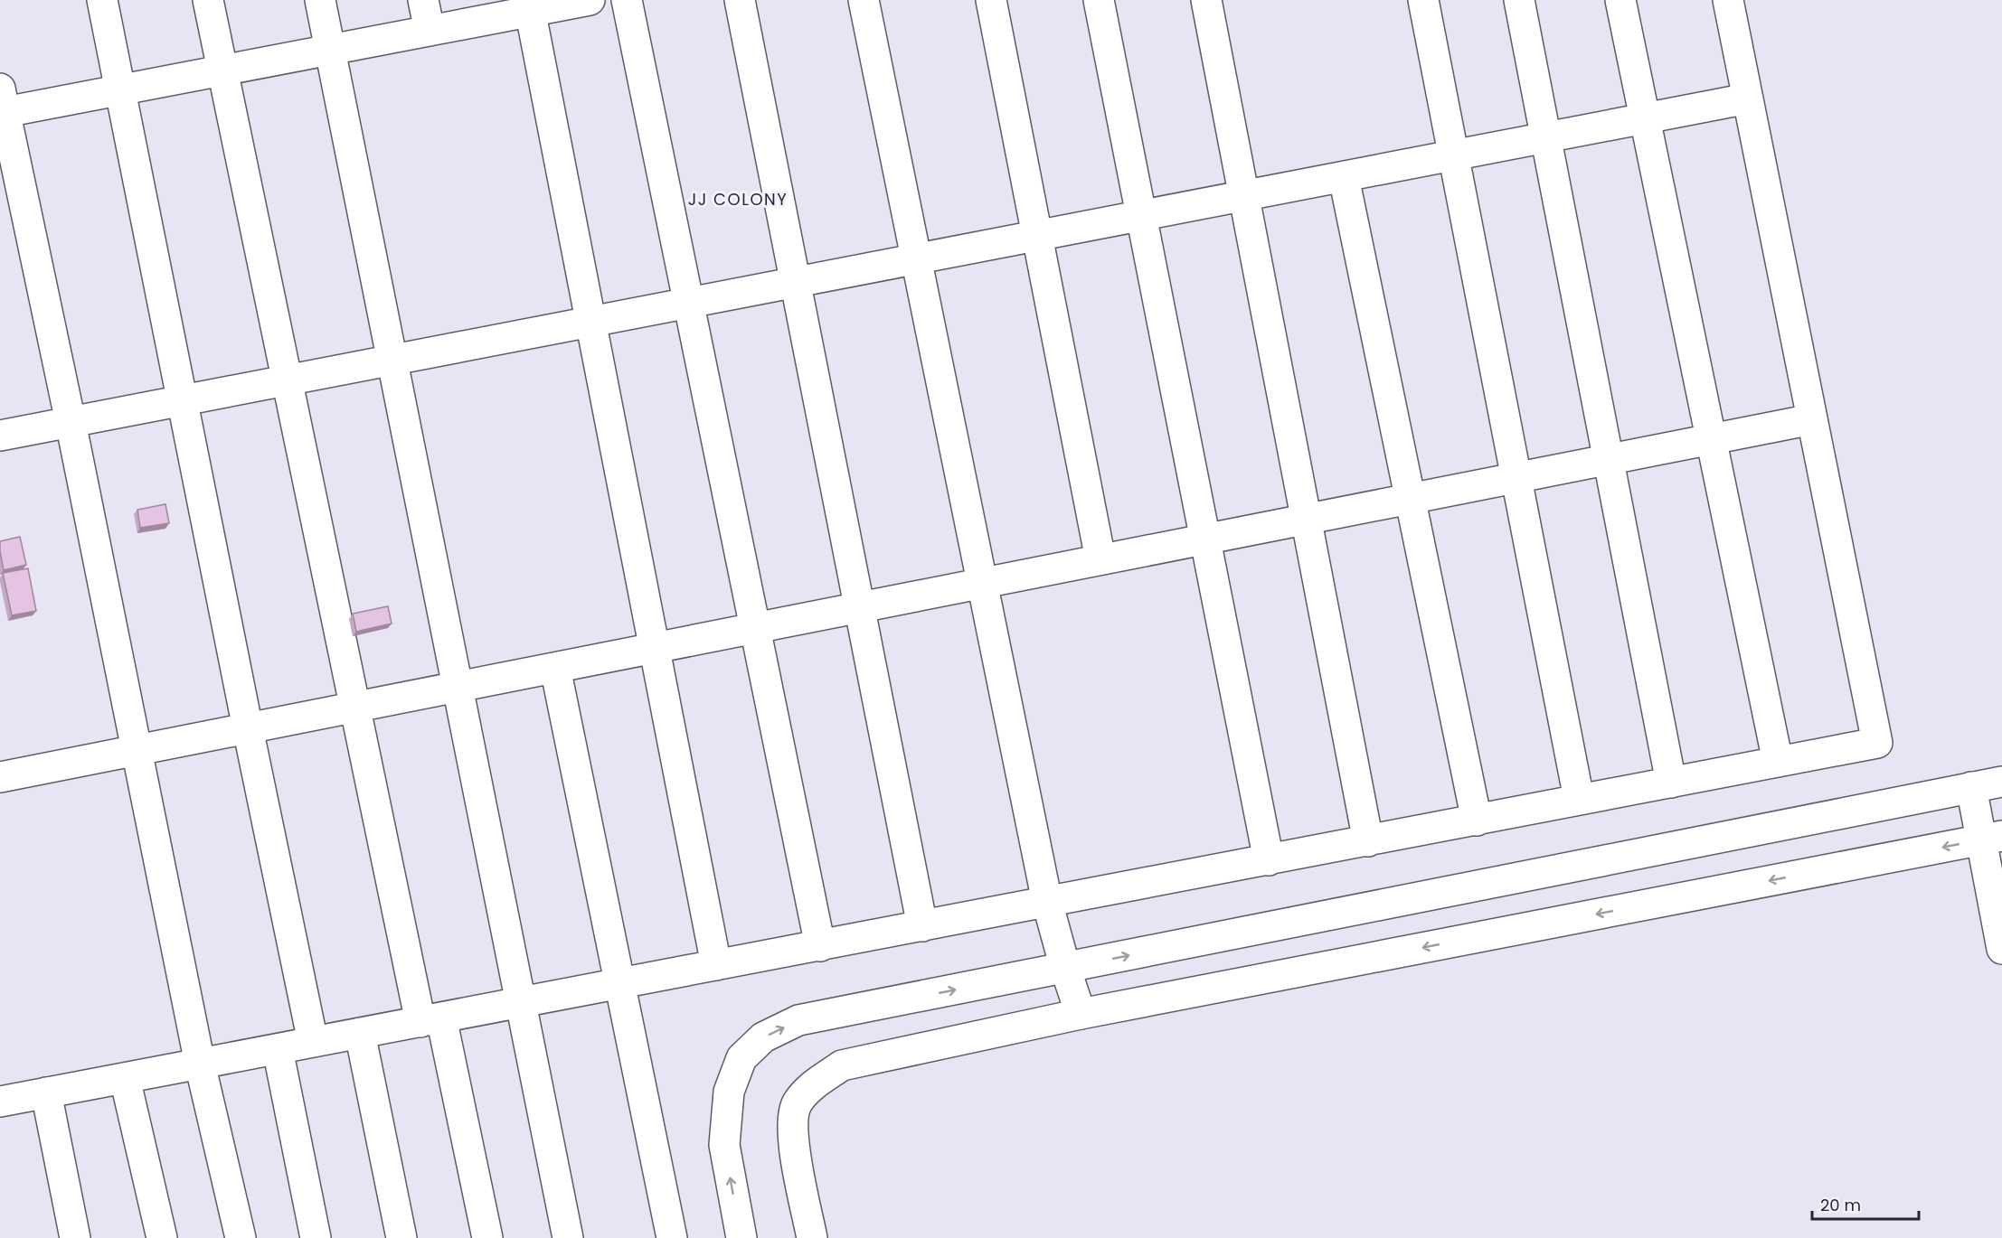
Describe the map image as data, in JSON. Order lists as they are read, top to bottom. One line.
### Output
{"districts":["JJ COLONY"],"scale_bar":"20 m"}
